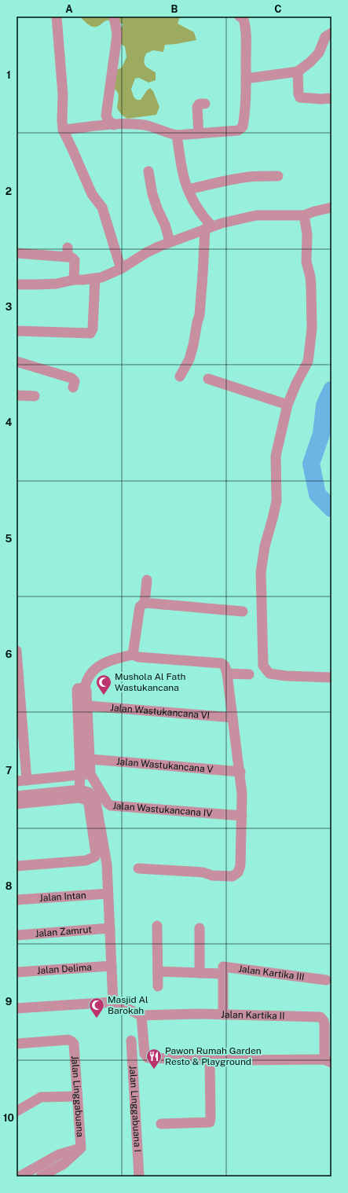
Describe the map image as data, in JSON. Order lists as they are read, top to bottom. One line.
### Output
{"streets":{"street":["Jalan Wastukancana VI","Jalan Wastukancana V","Jalan Wastukancana IV","Jalan Intan","Jalan Zamrut","Jalan Delima","Jalan Kartika III","Jalan Kartika II","Jalan Linggabuana","Jalan Linggabuana I"]},"crossings":[["Jalan Kartika III","Jalan Kartika II"]],"places":{"mosque":["Mushola Al Fath Wastukancana","Masjid Al Barokah"],"restaurant":["Pawon Rumah Garden Resto & Playground"]},"grid":{"columns":["A","B","C"],"rows":["1","2","3","4","5","6","7","8","9","10"]}}
